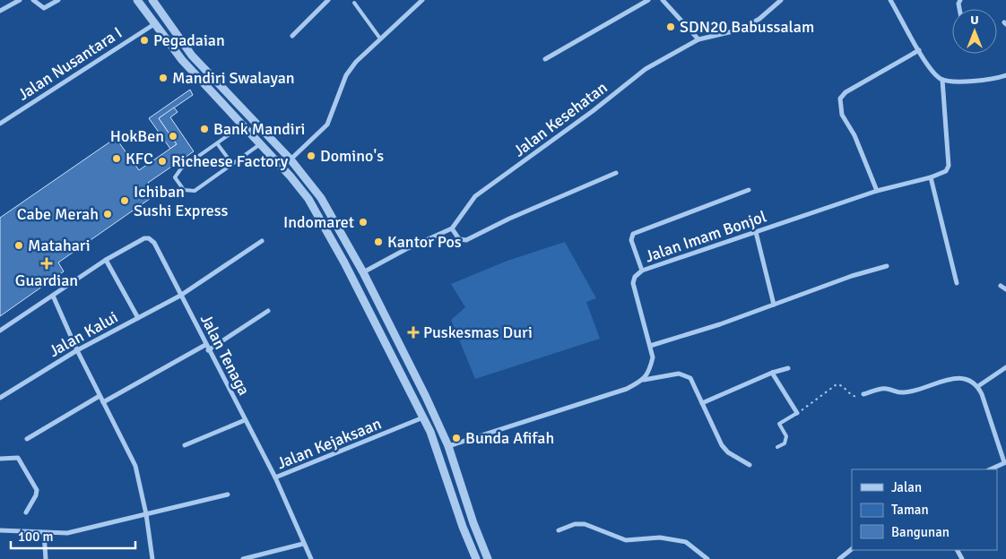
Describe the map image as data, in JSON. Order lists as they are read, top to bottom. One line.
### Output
{"streets":{"street":["Jalan Nusantara I","Jalan Kesehatan","Jalan Imam Bonjol","Jalan Kalui","Jalan Tenaga","Jalan Kejaksaan"]},"crossings":[["Jalan Kalui","Jalan Tenaga"],["Jalan Tenaga","Jalan Kejaksaan"]],"places":{"other":["SDN20 Babussalam","Pegadaian","Mandiri Swalayan","Bank Mandiri","HokBen","Domino's","KFC","Richeese Factory","Ichiban Sushi Express","Cabe Merah","Indomaret","Kantor Pos","Matahari","Bunda Afifah"],"health":["Guardian","Puskesmas Duri"]},"legend":["Jalan","Taman","Bangunan"],"scale_bar":"100 m","north":"top"}
